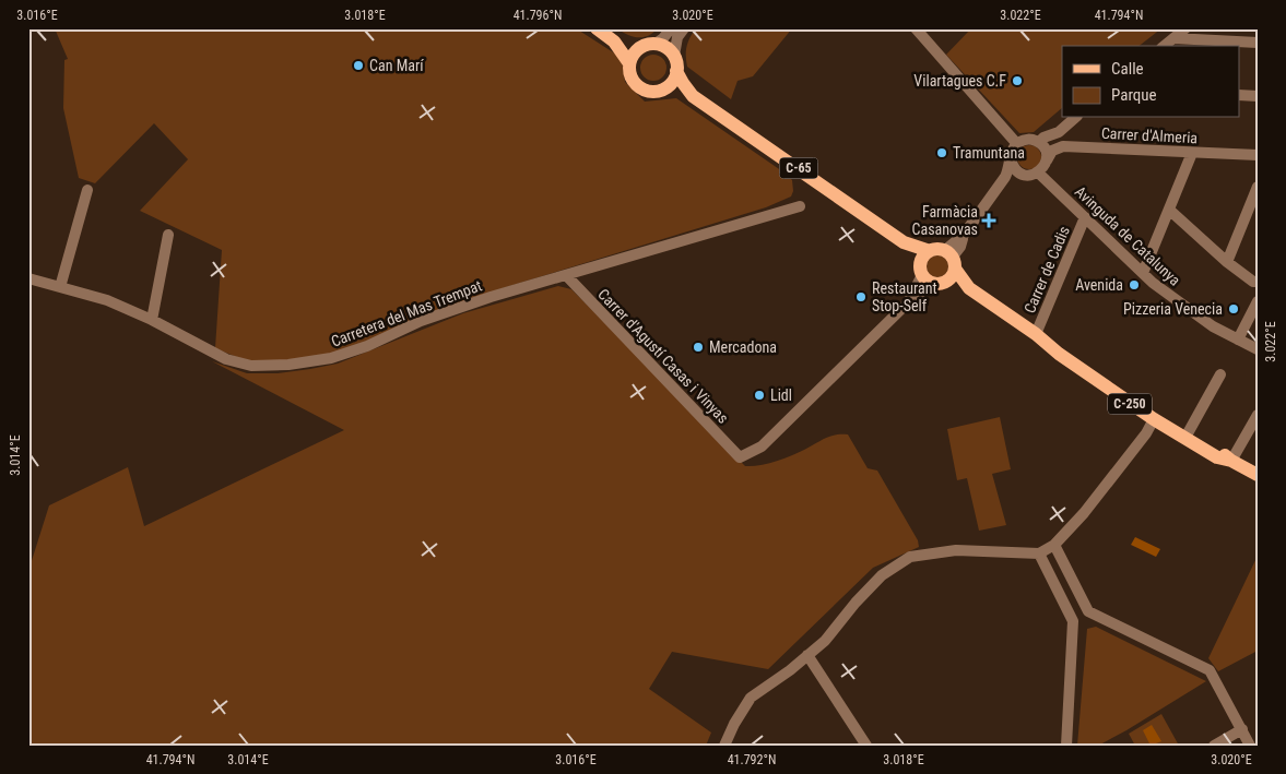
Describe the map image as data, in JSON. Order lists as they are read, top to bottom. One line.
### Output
{"streets":{"main road":["C-65","C-250"],"street":["Carrer d'Almeria","Avinguda de Catalunya","Carrer de Cadis","Carretera del Mas Trempat","Carrer d'Agustí Casas i Vinyas"]},"crossings":[["Carrer d'Almeria","Avinguda de Catalunya"],["C-65","Carrer d'Agustí Casas i Vinyas"],["C-65","C-250"],["Avinguda de Catalunya","Carrer de Cadis"],["Carrer de Cadis","C-250"],["Carretera del Mas Trempat","Carrer d'Agustí Casas i Vinyas"],["Carrer d'Agustí Casas i Vinyas","C-250"]],"places":{"other":["Can Marí","Vilartagues C.F","Tramuntana","Avenida","Restaurant Stop-Self","Pizzeria Venecia","Mercadona","Lidl"],"health":["Farmàcia Casanovas"]},"legend":["Calle","Parque"],"coordinates":["3.016°E","3.018°E","41.796°N","3.020°E","3.022°E","41.794°N","3.014°E","41.792°N"]}
